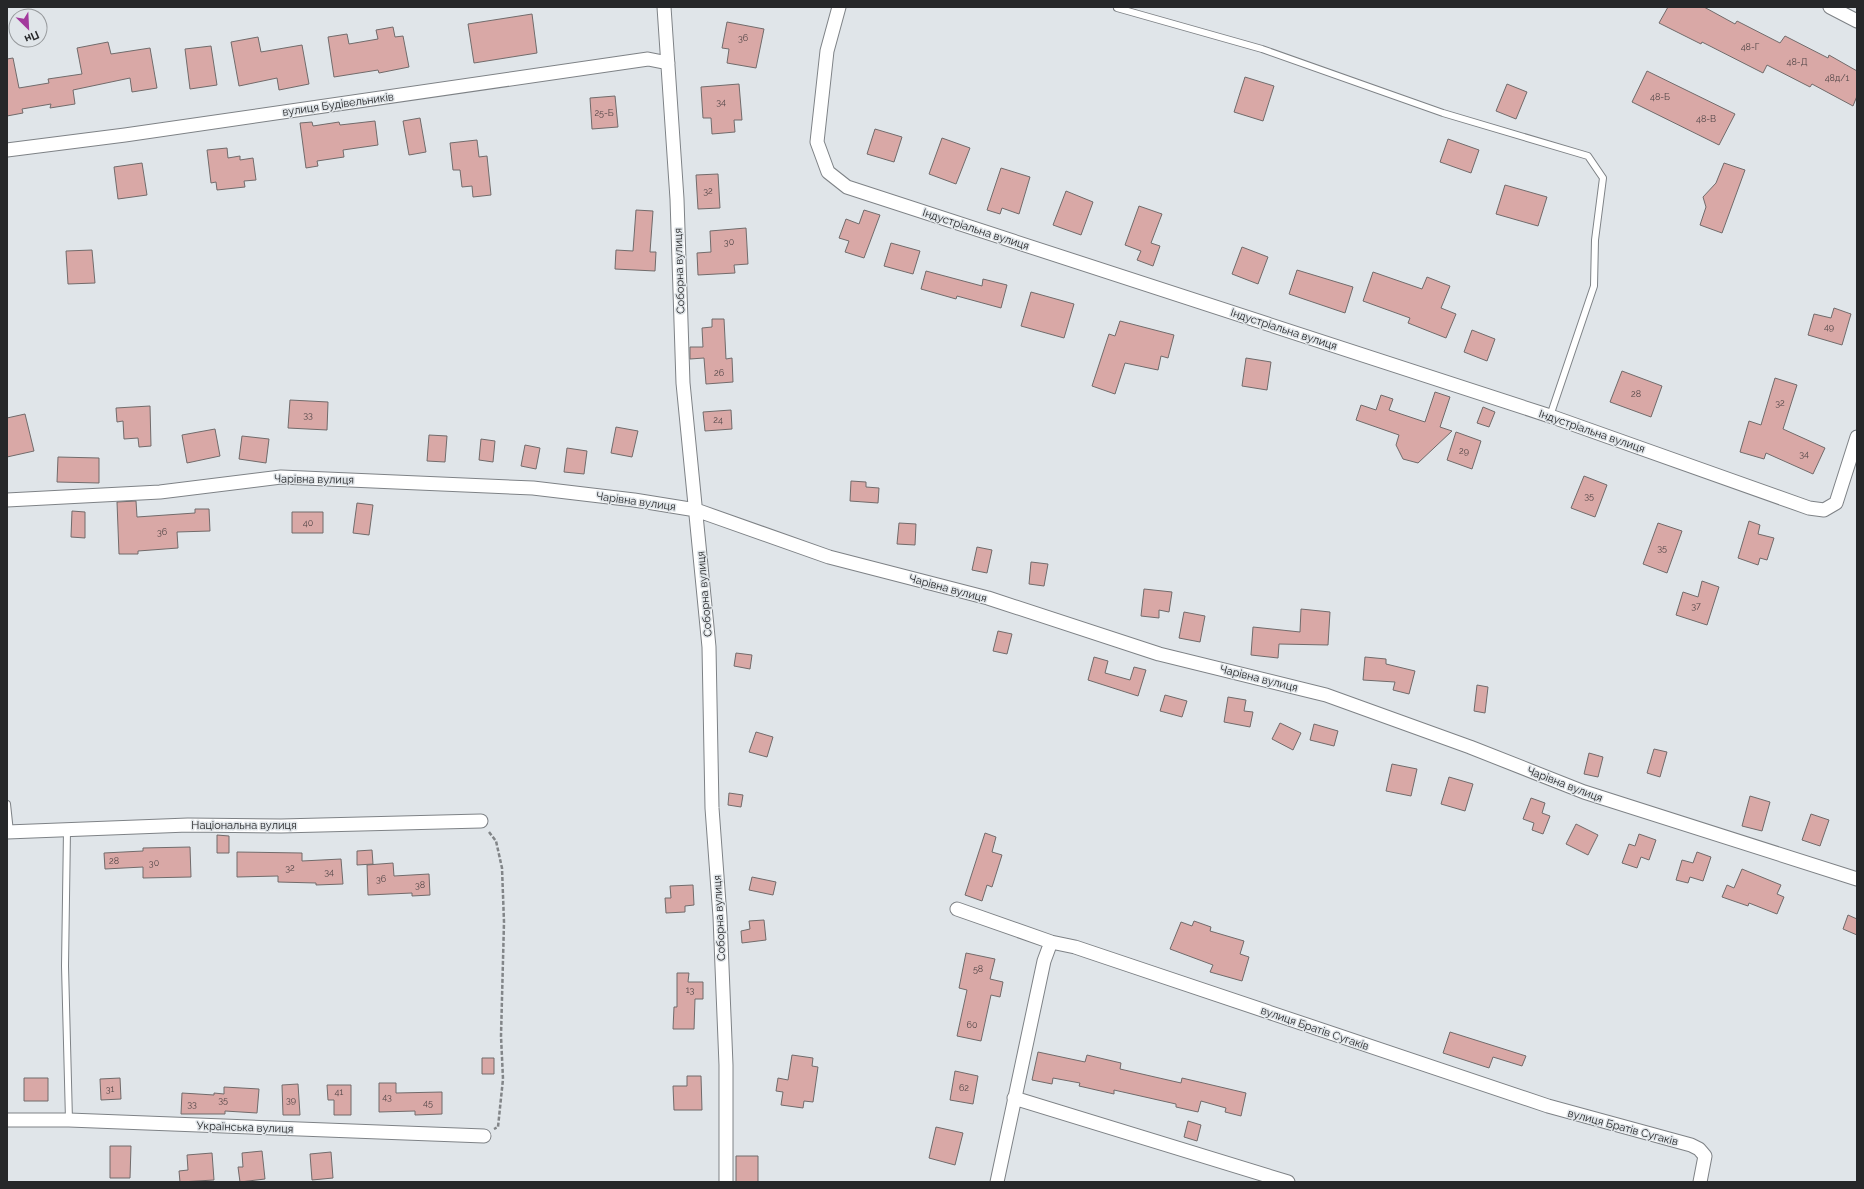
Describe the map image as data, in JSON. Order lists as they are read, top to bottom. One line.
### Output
{"streets":{"street":["вулиця Будівельників","Індустріальна вулиця","Соборна вулиця","Чарівна вулиця","Національна вулиця","вулиця Братів Сугаків","Українська вулиця"]},"crossings":[["вулиця Будівельників","Соборна вулиця"],["Соборна вулиця","Чарівна вулиця"]],"house_numbers":["36","48-Г","48-Д","48д/1","48-Б","34","25-Б","48-В","32","30","49","26","28","32","33","24","29","34","35","40","36","35","37","28","30","32","34","36","38","58","13","60","62","31","41","43","35","39","45","33"],"north":"bottom right"}
